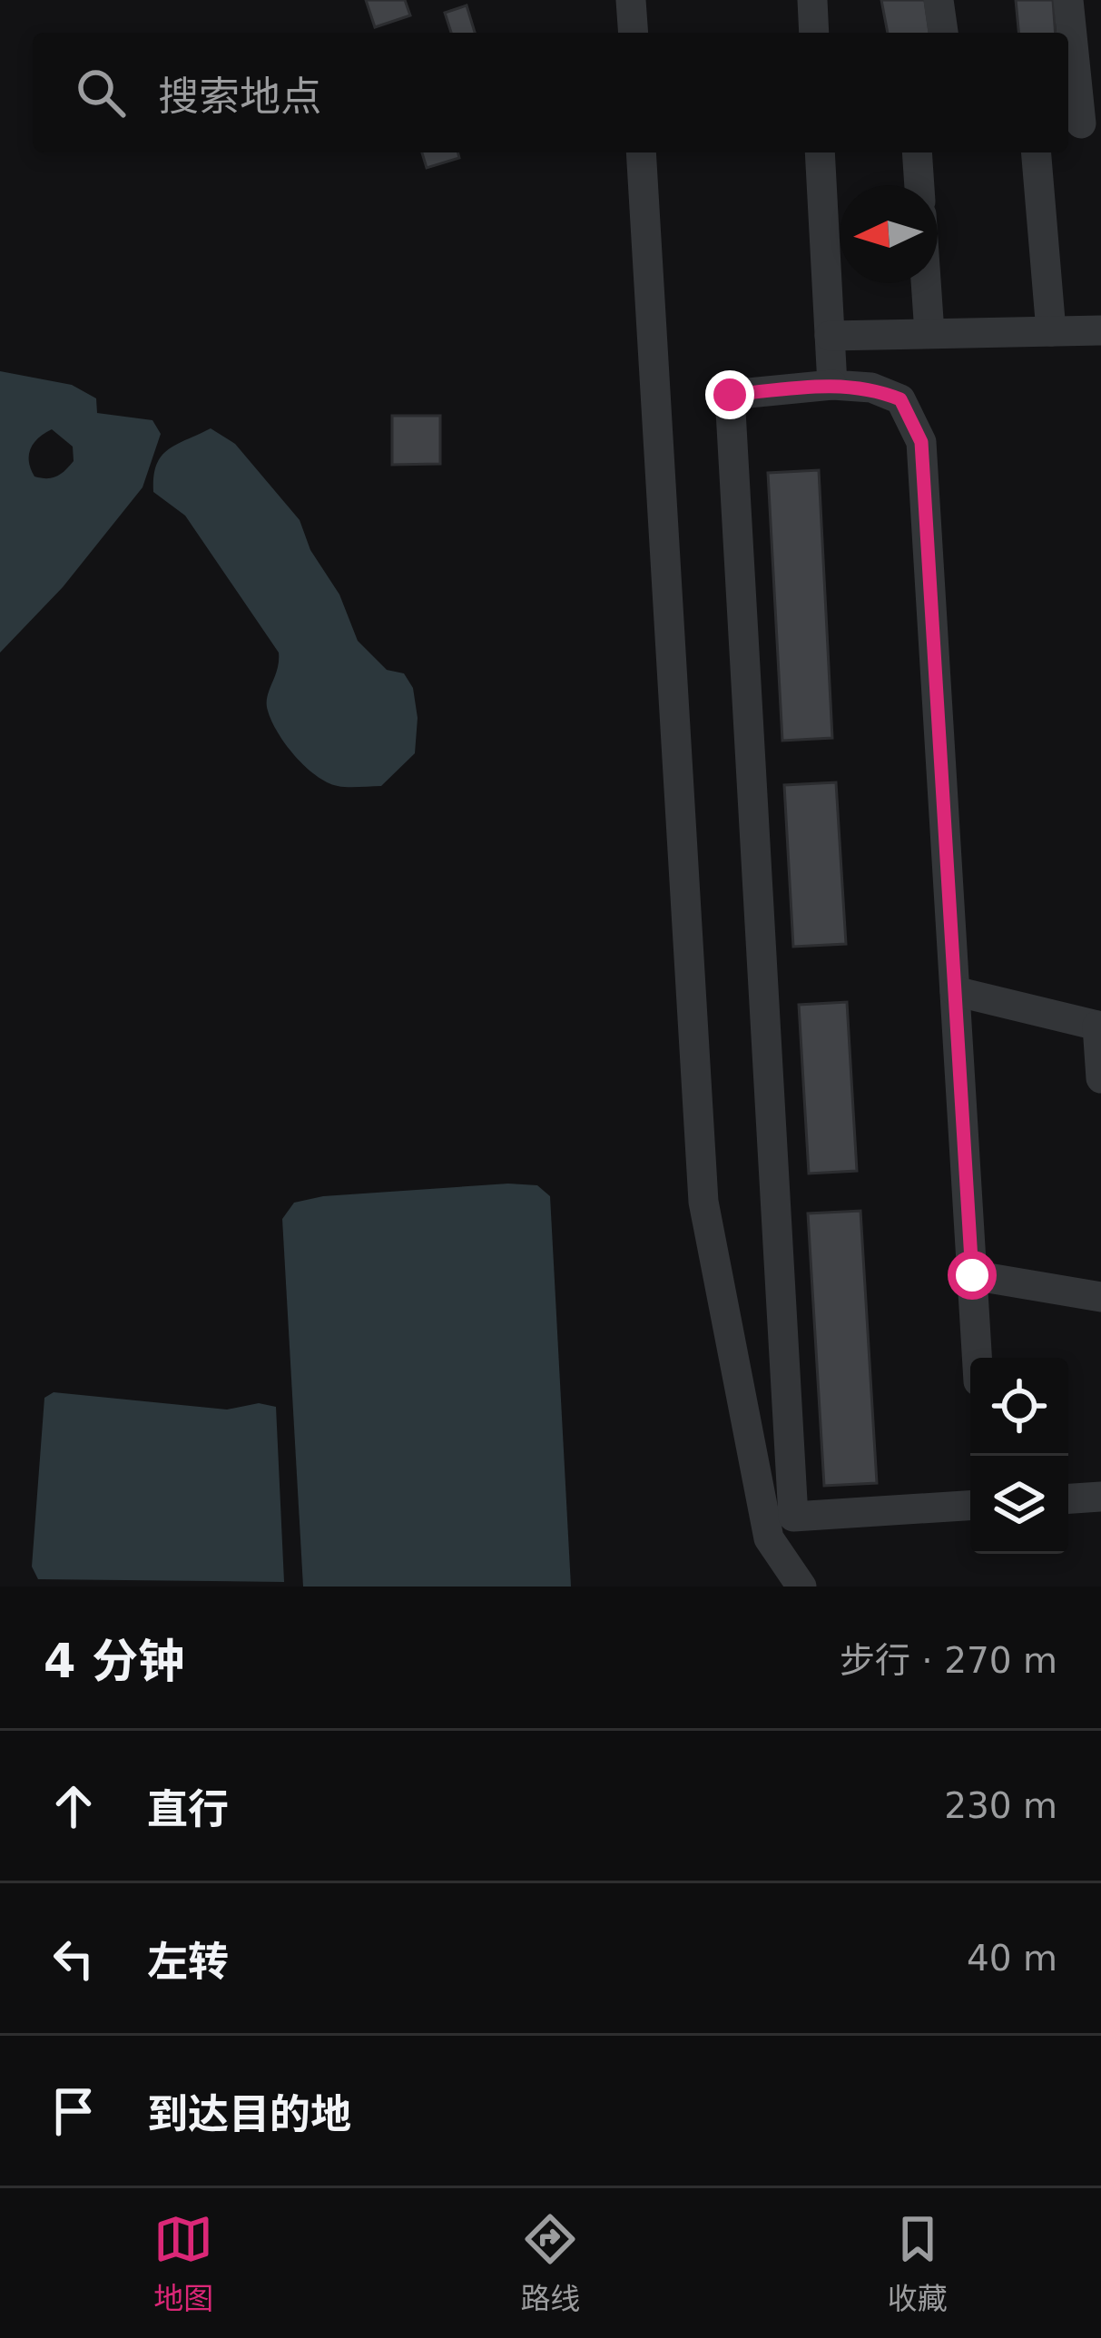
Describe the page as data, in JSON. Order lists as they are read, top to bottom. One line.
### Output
{"north":"left","page":{"search":"搜索地点","heading":["4 分钟","步行 · 270 m"],"list":[["直行","230 m"],["左转","40 m"],"到达目的地"],"nav":["地图","路线","收藏"]}}
